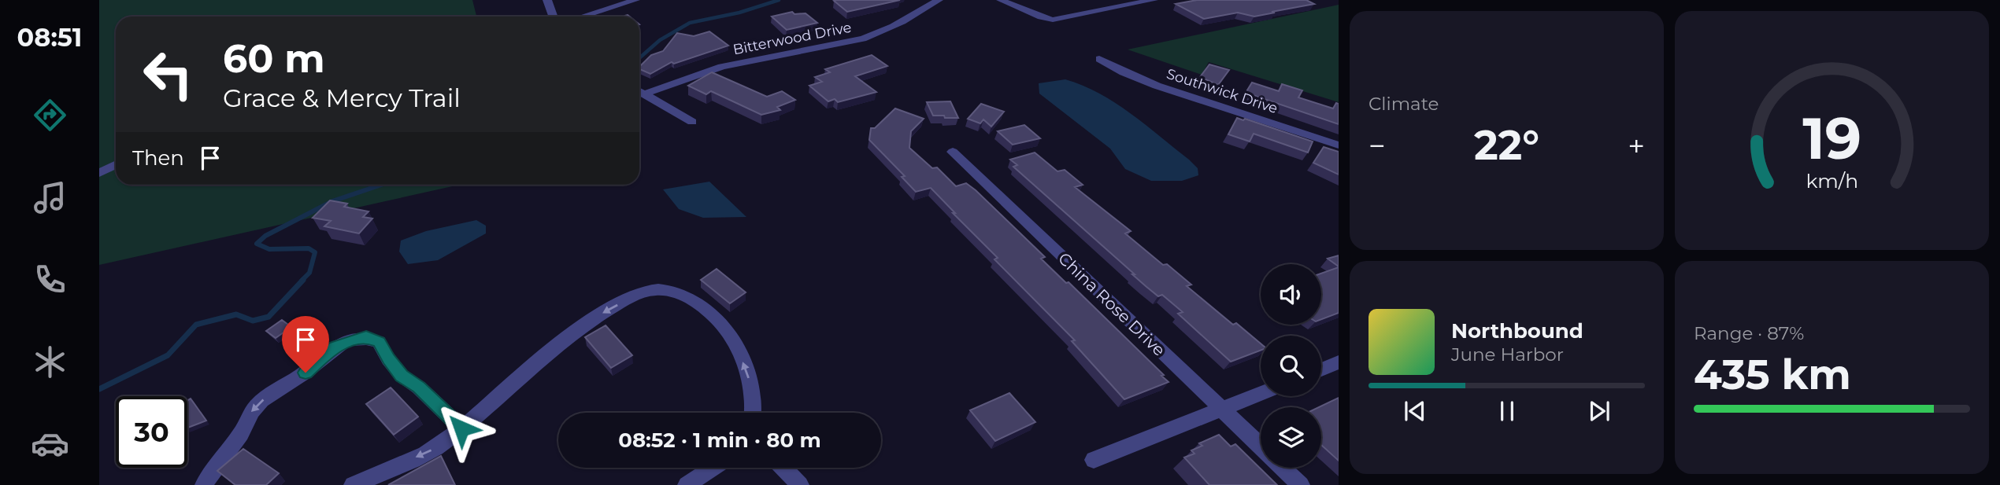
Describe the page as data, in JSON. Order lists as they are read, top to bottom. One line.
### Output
{"streets":{"street":["Bitterwood Drive","Southwick Drive","China Rose Drive"]},"page":{"tabs":"08:51","tile":["Climate",["Range · 87%","435 km"]],"turn":["60 m","Grace & Mercy Trail"],"heat":["−","22°","+"],"then":"Then","song":["Northbound","June Harbor"],"limit":"30","trip":"08:52 · 1 min · 80 m","gauge":["19","km/h"]}}
